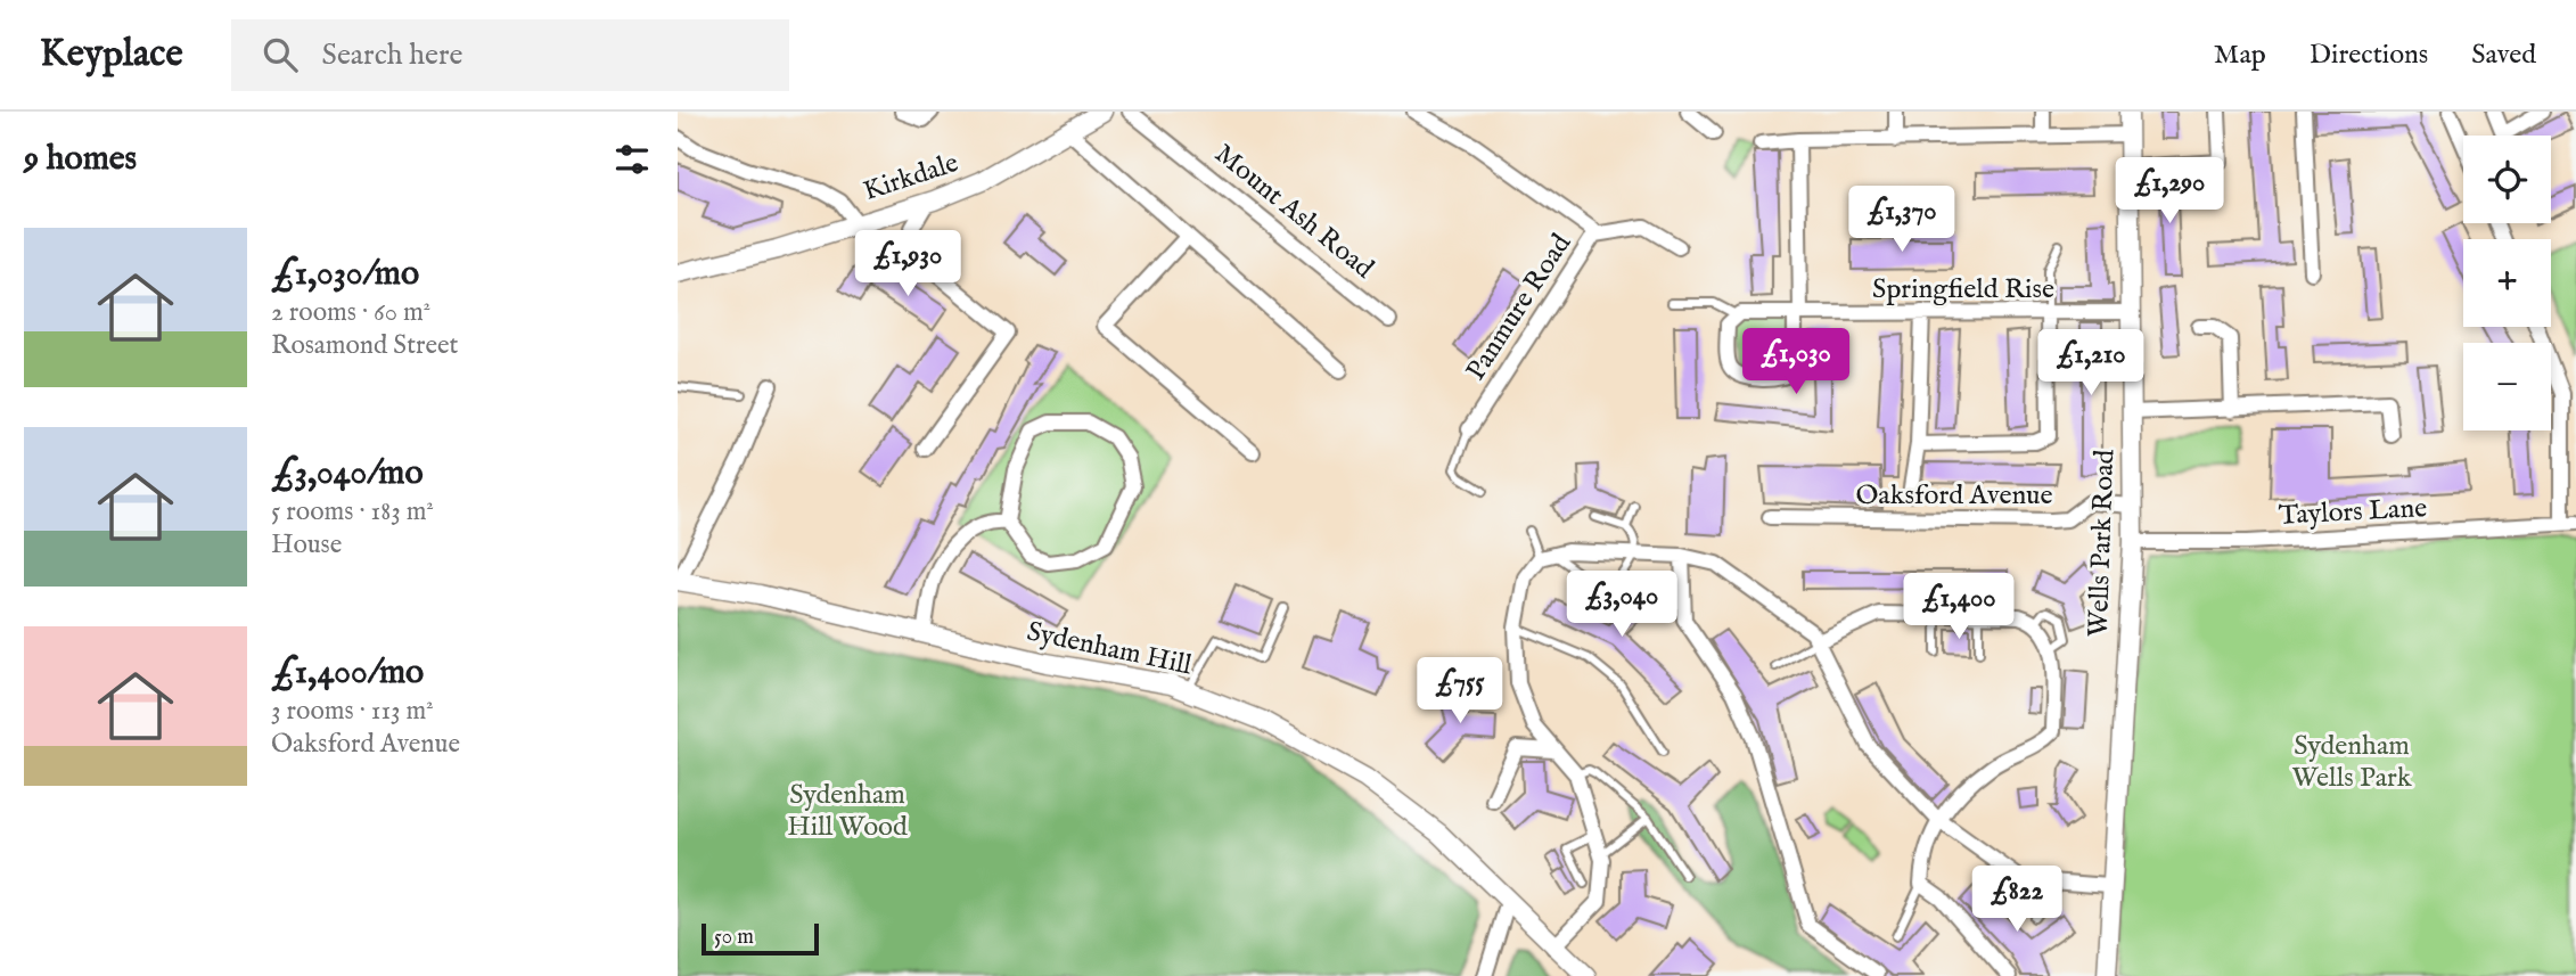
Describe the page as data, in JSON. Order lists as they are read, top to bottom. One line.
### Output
{"streets":{"street":["Kirkdale","Mount Ash Road","Springfield Rise","Panmure Road","Oaksford Avenue","Taylors Lane","Wells Park Road","Sydenham Hill"]},"crossings":[["Springfield Rise","Wells Park Road"],["Oaksford Avenue","Wells Park Road"],["Taylors Lane","Wells Park Road"]],"parks":["Sydenham Wells Park","Sydenham Hill Wood"],"scale_bar":"50 m","page":{"header":"Keyplace","search":"Search here","nav":["Map","Directions","Saved"],"heading":"9 homes","map_buttons":["+","−"],"price":["£1,290","£1,370","£1,930","£1,030","£1,210","£3,040","£1,400","£755","£822"],"list":[{"name":"£1,030/mo","note":"2 rooms · 60 m² · Rosamond Street"},{"name":"£3,040/mo","note":"5 rooms · 183 m² · House"},{"name":"£1,400/mo","note":"3 rooms · 113 m² · Oaksford Avenue"}],"scale":"50 m"}}
